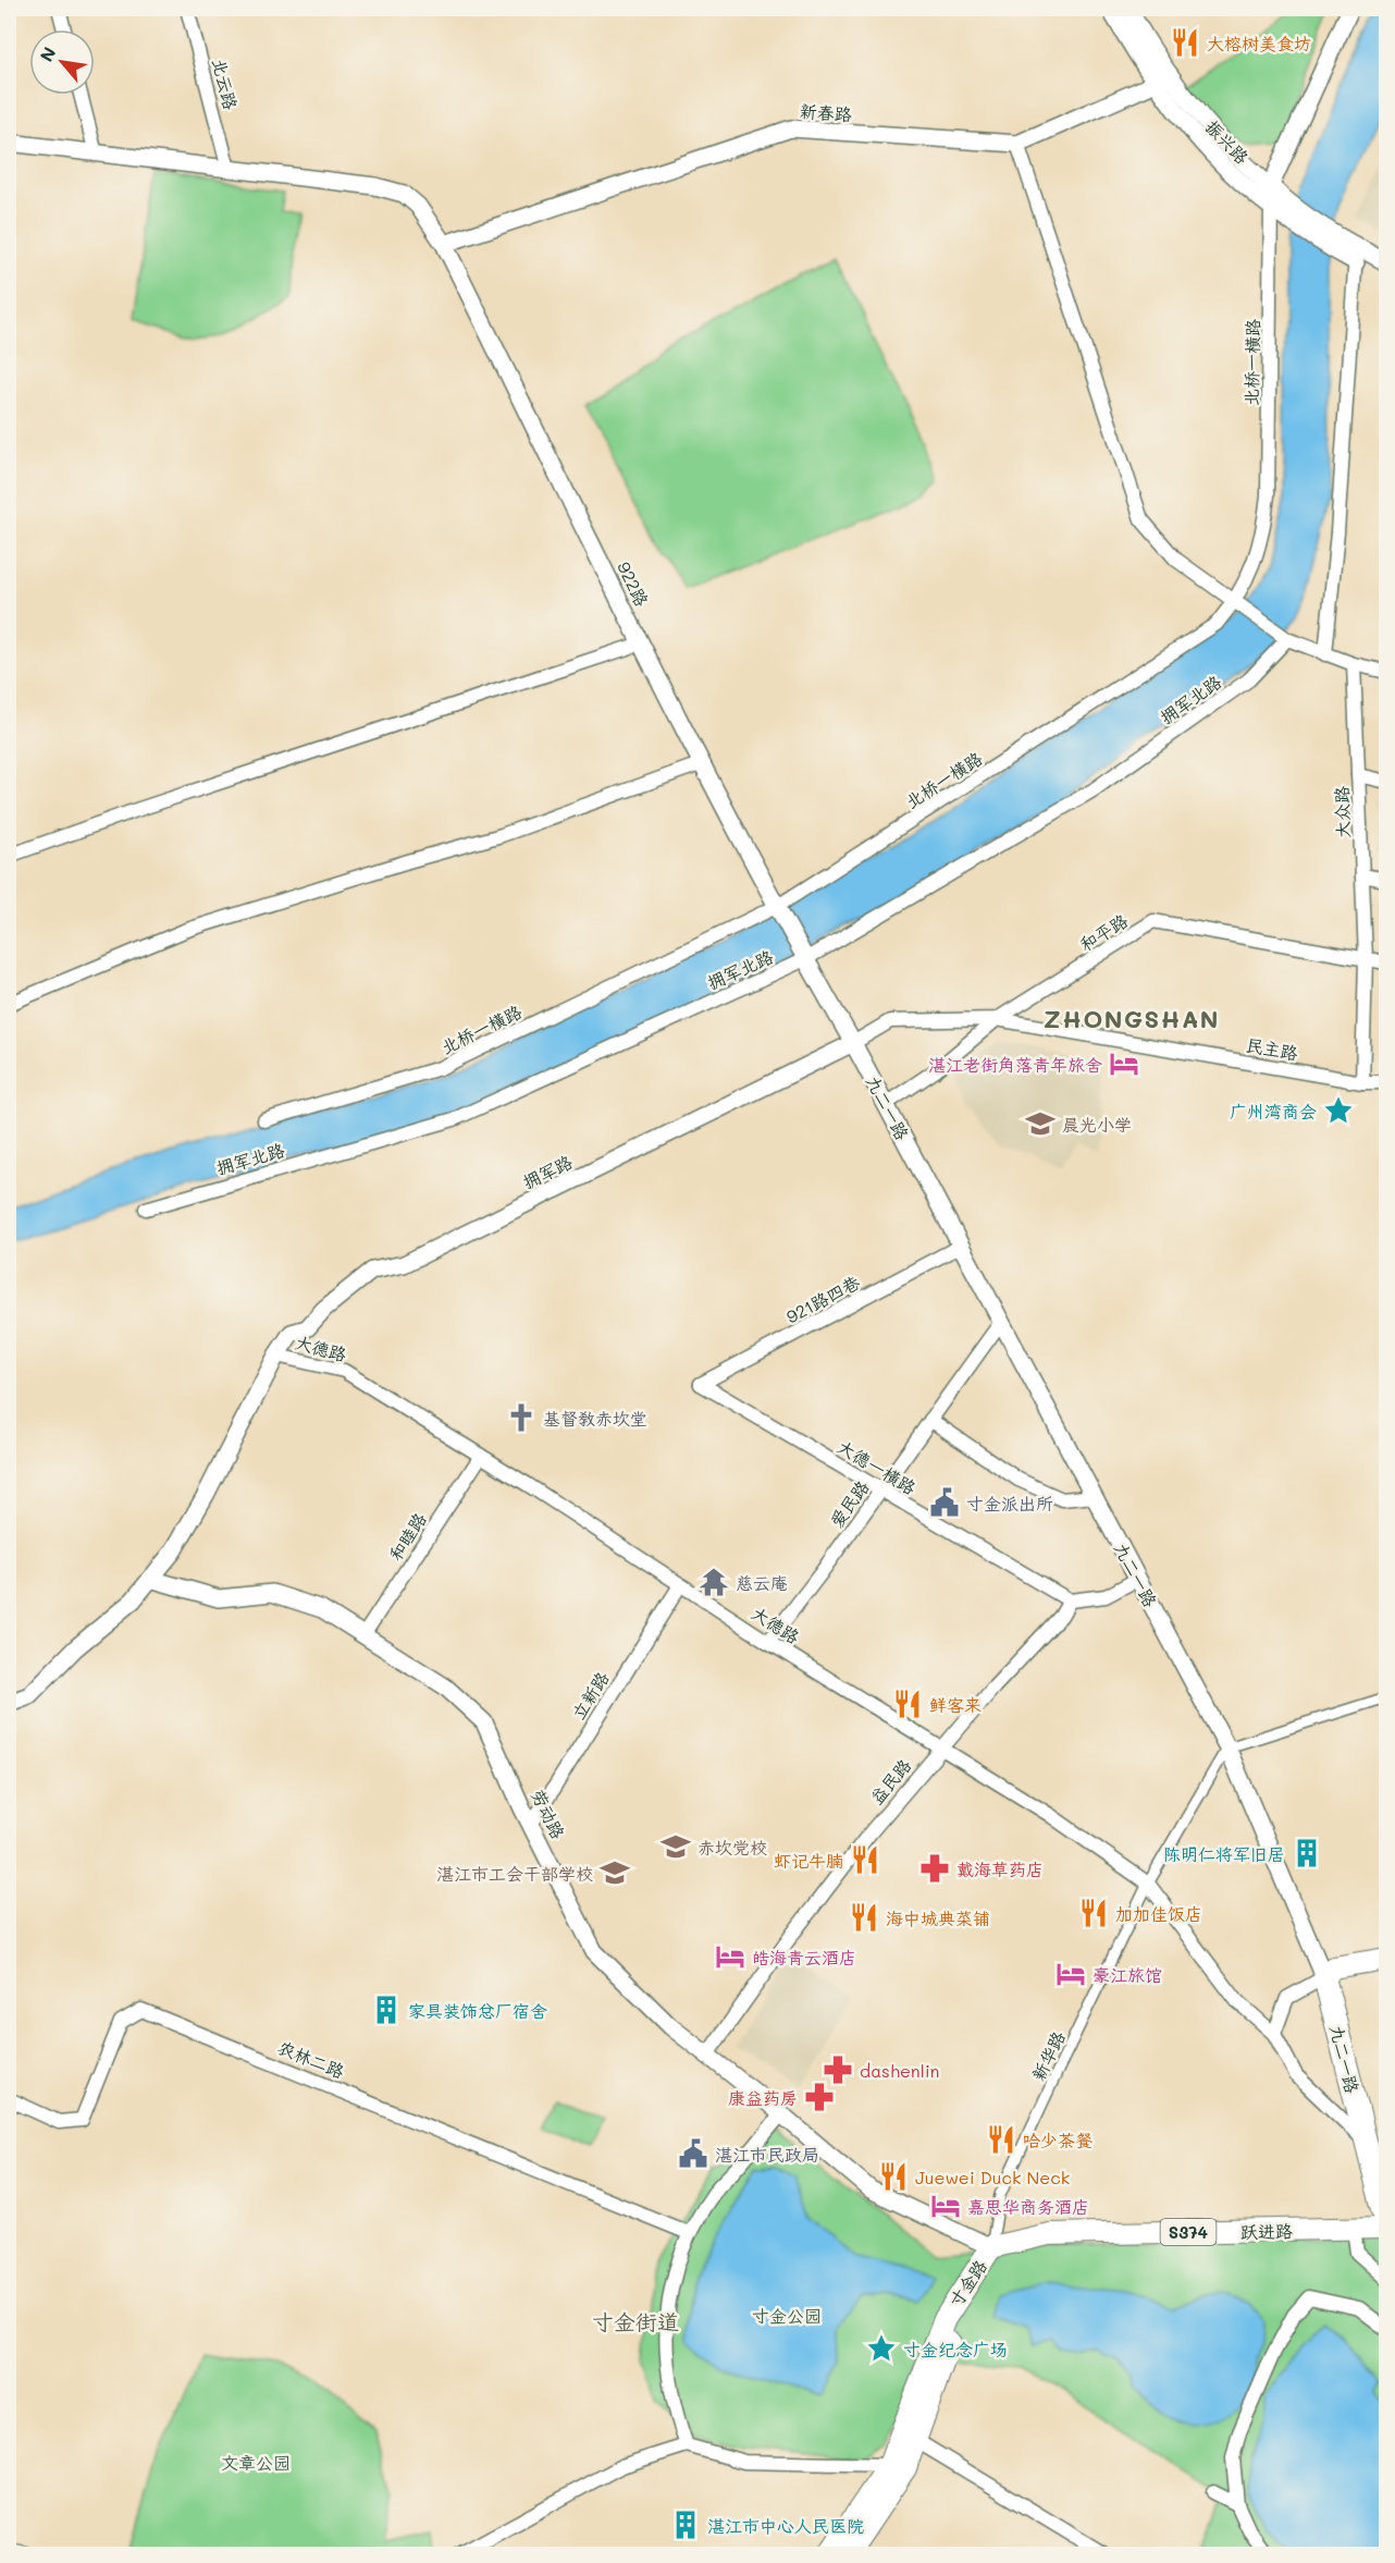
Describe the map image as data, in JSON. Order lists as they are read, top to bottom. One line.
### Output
{"streets":{"main road":["九二一路","跃进路","S374","寸金路"],"street":["北云路","新春路","振兴路","北桥一横路","922路","拥军北路","大众路","和平路","民主路","拥军路","921路四巷","大德路","大德一横路","爱民路","和睦路","立新路","益民路","劳动路","新华路","农林二路"]},"crossings":[["北云路","922路"],["新春路","振兴路"],["新春路","922路"],["振兴路","北桥一横路"],["北桥一横路","922路"],["922路","拥军北路"],["922路","九二一路"],["拥军北路","九二一路"],["大众路","和平路"],["大众路","民主路"],["和平路","民主路"],["和平路","九二一路"],["九二一路","拥军路"],["九二一路","921路四巷"],["九二一路","爱民路"],["九二一路","新华路"],["九二一路","跃进路"],["拥军路","大德路"],["拥军路","劳动路"],["921路四巷","大德一横路"],["大德路","爱民路"],["大德路","和睦路"],["大德路","立新路"],["大德路","益民路"],["大德路","新华路"],["大德一横路","爱民路"],["大德一横路","益民路"],["和睦路","劳动路"],["立新路","劳动路"],["益民路","劳动路"],["劳动路","新华路"],["劳动路","跃进路"],["劳动路","寸金路"],["新华路","跃进路"],["新华路","寸金路"],["跃进路","寸金路"]],"districts":["ZHONGSHAN","寸金街道"],"parks":["寸金公园","文章公园"],"places":{"restaurant":["大榕树美食坊","鲜客来","虾记牛腩","加加佳饭店","海中城典菜铺","哈少茶餐","Juewei Duck Neck"],"hotel":["湛江老街角落青年旅舍","皓海青云酒店","豪江旅馆","嘉思华商务酒店"],"place":["广州湾商会","寸金纪念广场"],"school or university":["晨光小学","赤坎党校","湛江市工会干部学校"],"church":["基督教赤坎堂"],"public building":["寸金派出所","湛江市民政局"],"temple":["慈云庵"],"building":["陈明仁将军旧居","家具装饰总厂宿舍","湛江市中心人民医院"],"pharmacy":["戴海草药店","dashenlin","康益药房"]},"north":"top left"}
